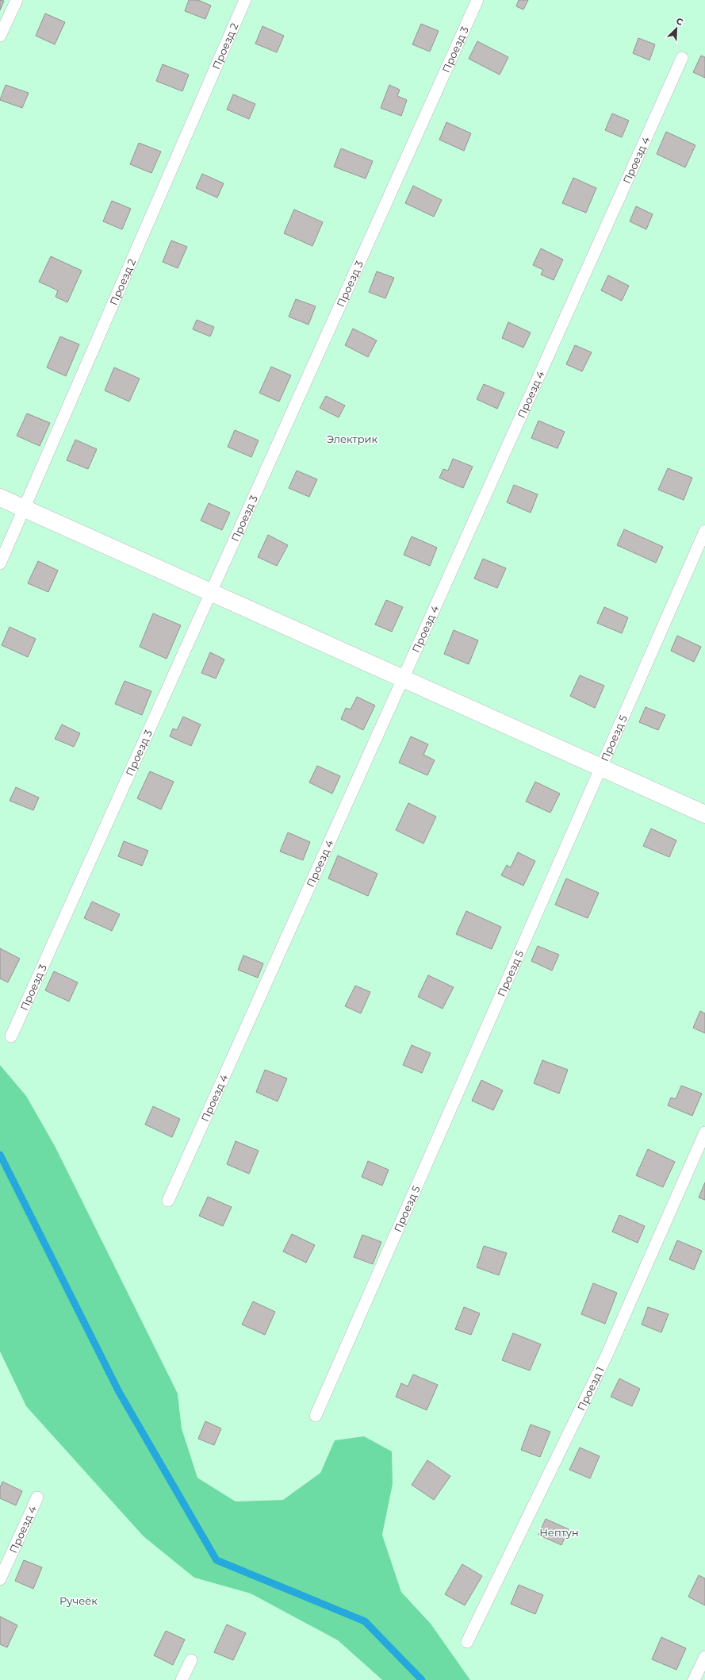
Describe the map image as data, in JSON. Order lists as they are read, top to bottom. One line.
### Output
{"streets":{"lane":["Проезд 2","Проезд 3","Проезд 4","Проезд 5","Проезд 1"]},"parks":["Электрик","Нептун","Ручеёк"],"north":"top right"}
